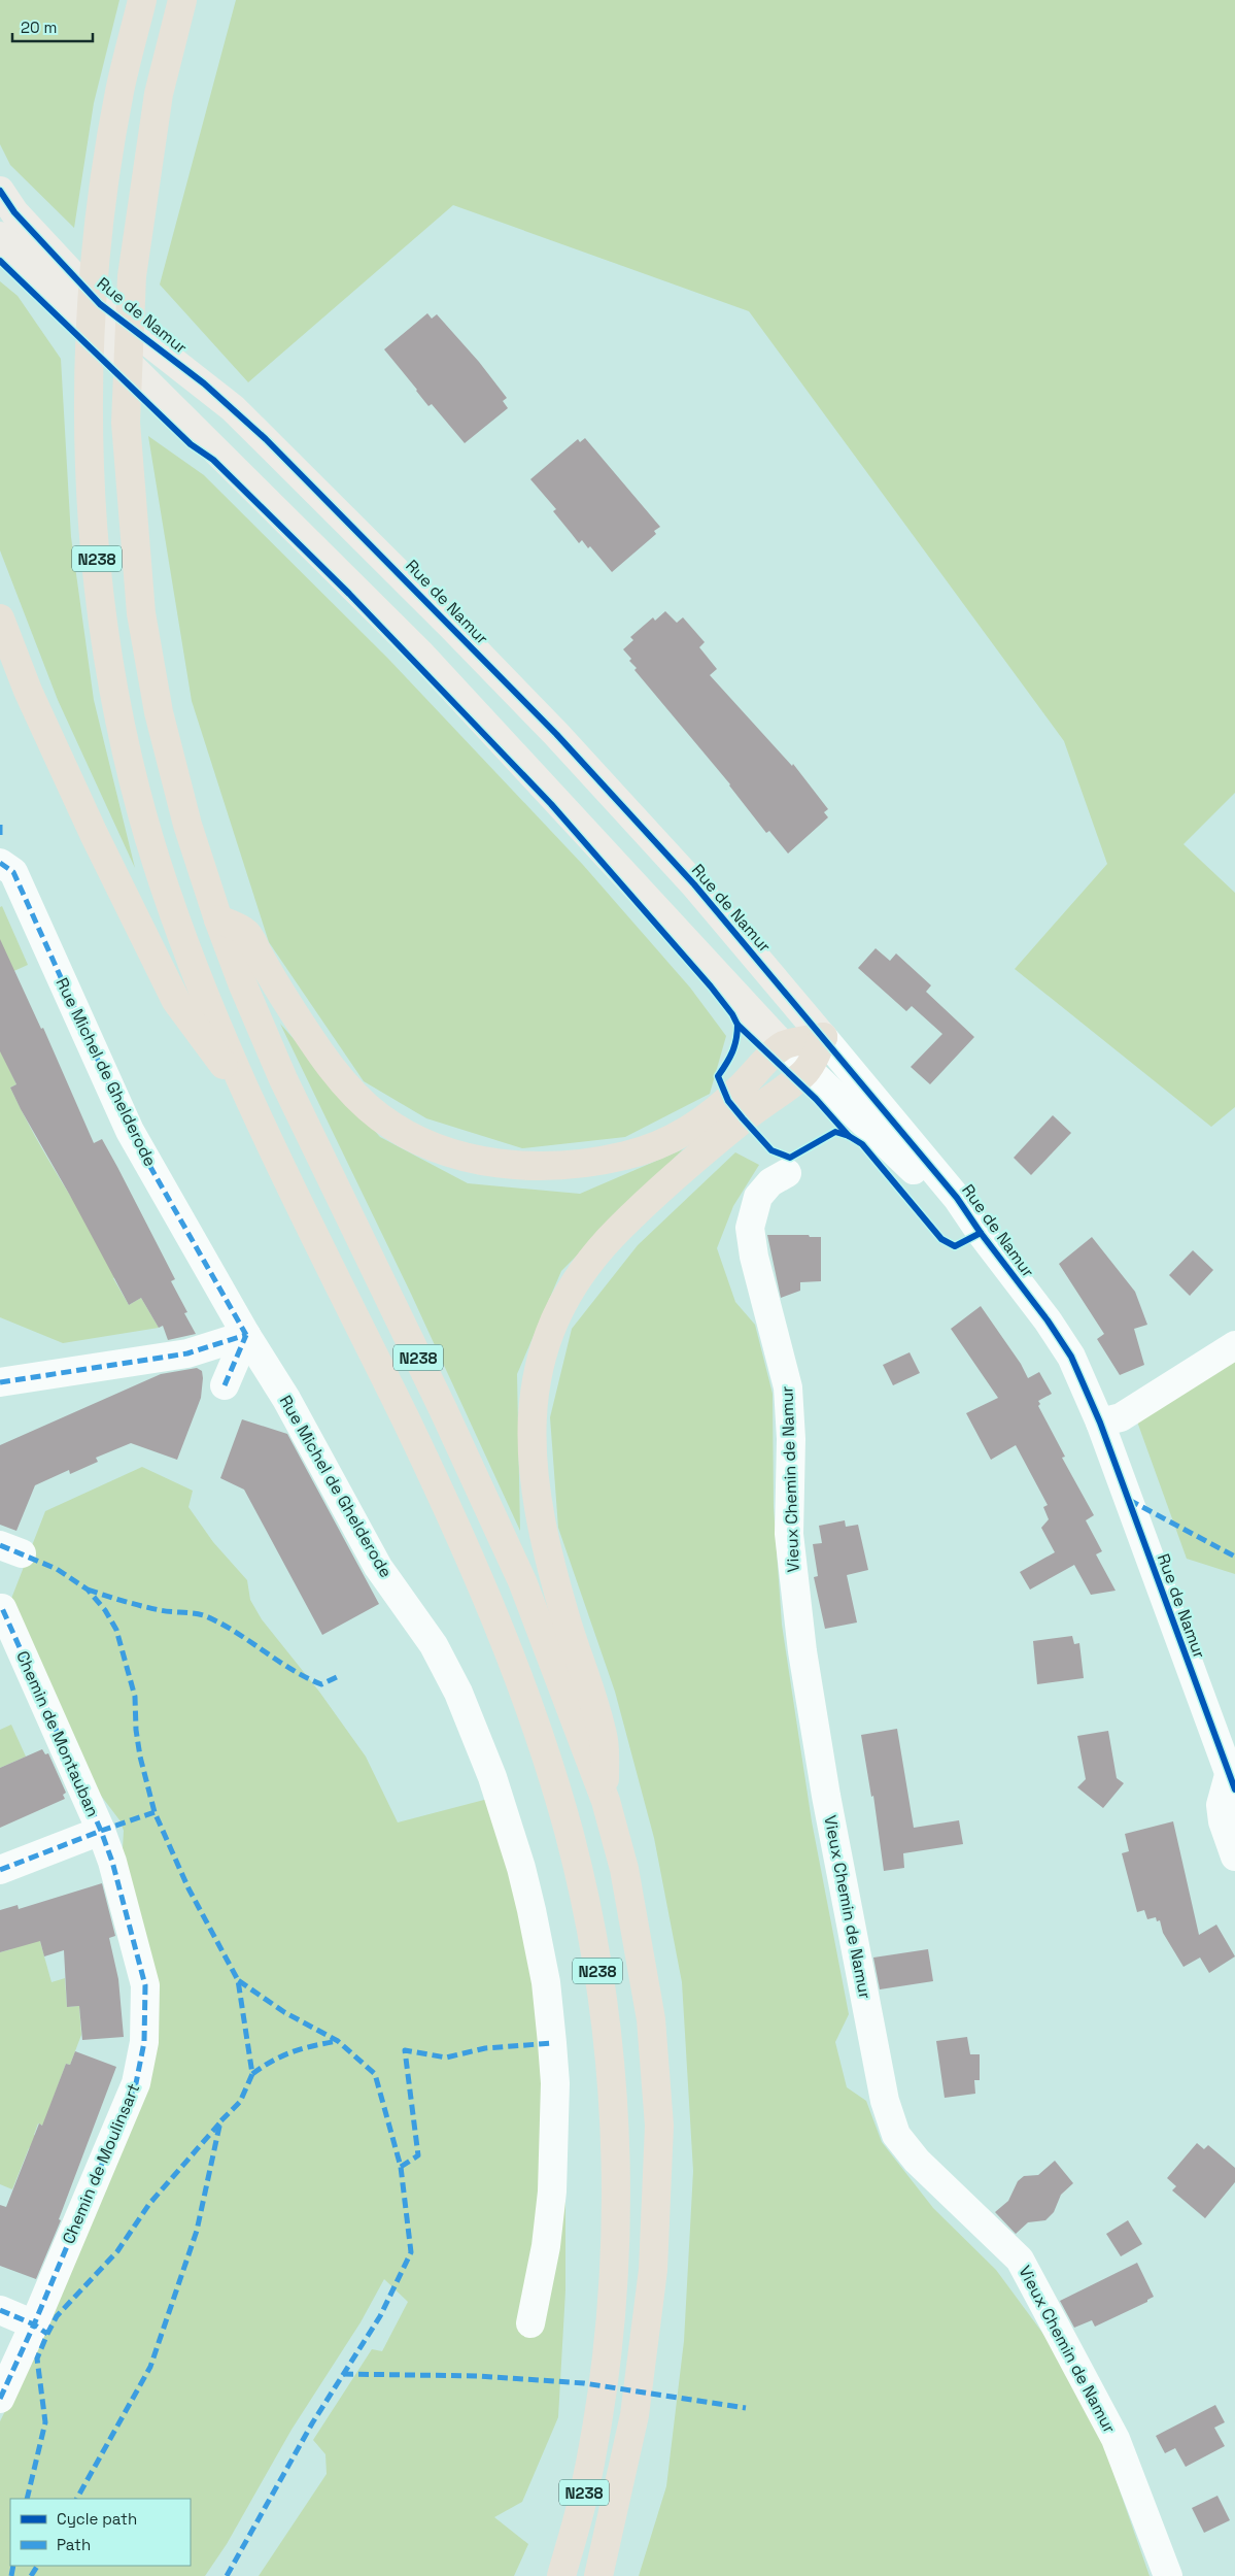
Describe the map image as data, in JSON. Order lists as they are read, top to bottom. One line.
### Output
{"streets":{"highway":["N238"],"main road":["Rue de Namur"],"street":["Rue Michel de Ghelderode","Vieux Chemin de Namur","Chemin de Montauban","Chemin de Moulinsart"]},"crossings":[["Chemin de Montauban","Chemin de Moulinsart"]],"legend":["Cycle path","Path"],"scale_bar":"20 m"}
